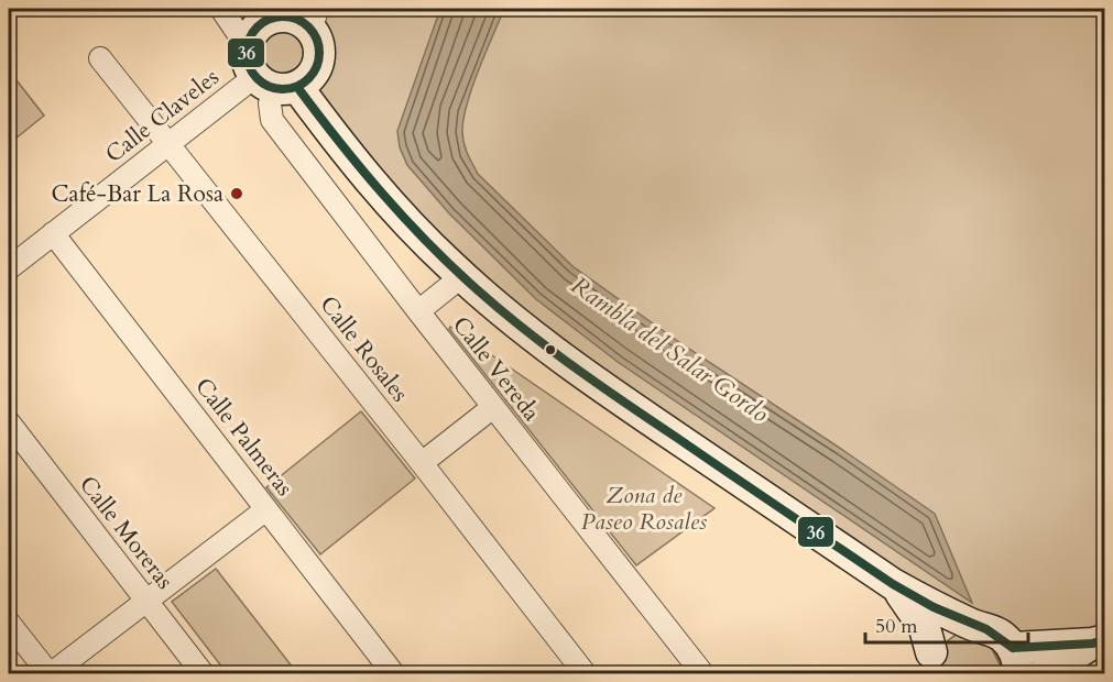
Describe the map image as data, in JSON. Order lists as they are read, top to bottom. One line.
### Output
{"streets":{"street":["Calle Claveles","Calle Rosales","Calle Vereda","Calle Palmeras","Calle Moreras"]},"crossings":[["Calle Claveles","Calle Rosales"],["Calle Claveles","Calle Vereda"],["Calle Claveles","Calle Palmeras"]],"water":["Rambla del Salar Gordo"],"parks":["Zona de Paseo Rosales"],"places":["Café-Bar La Rosa"],"lines":["transit line 36"],"scale_bar":"50 m"}
